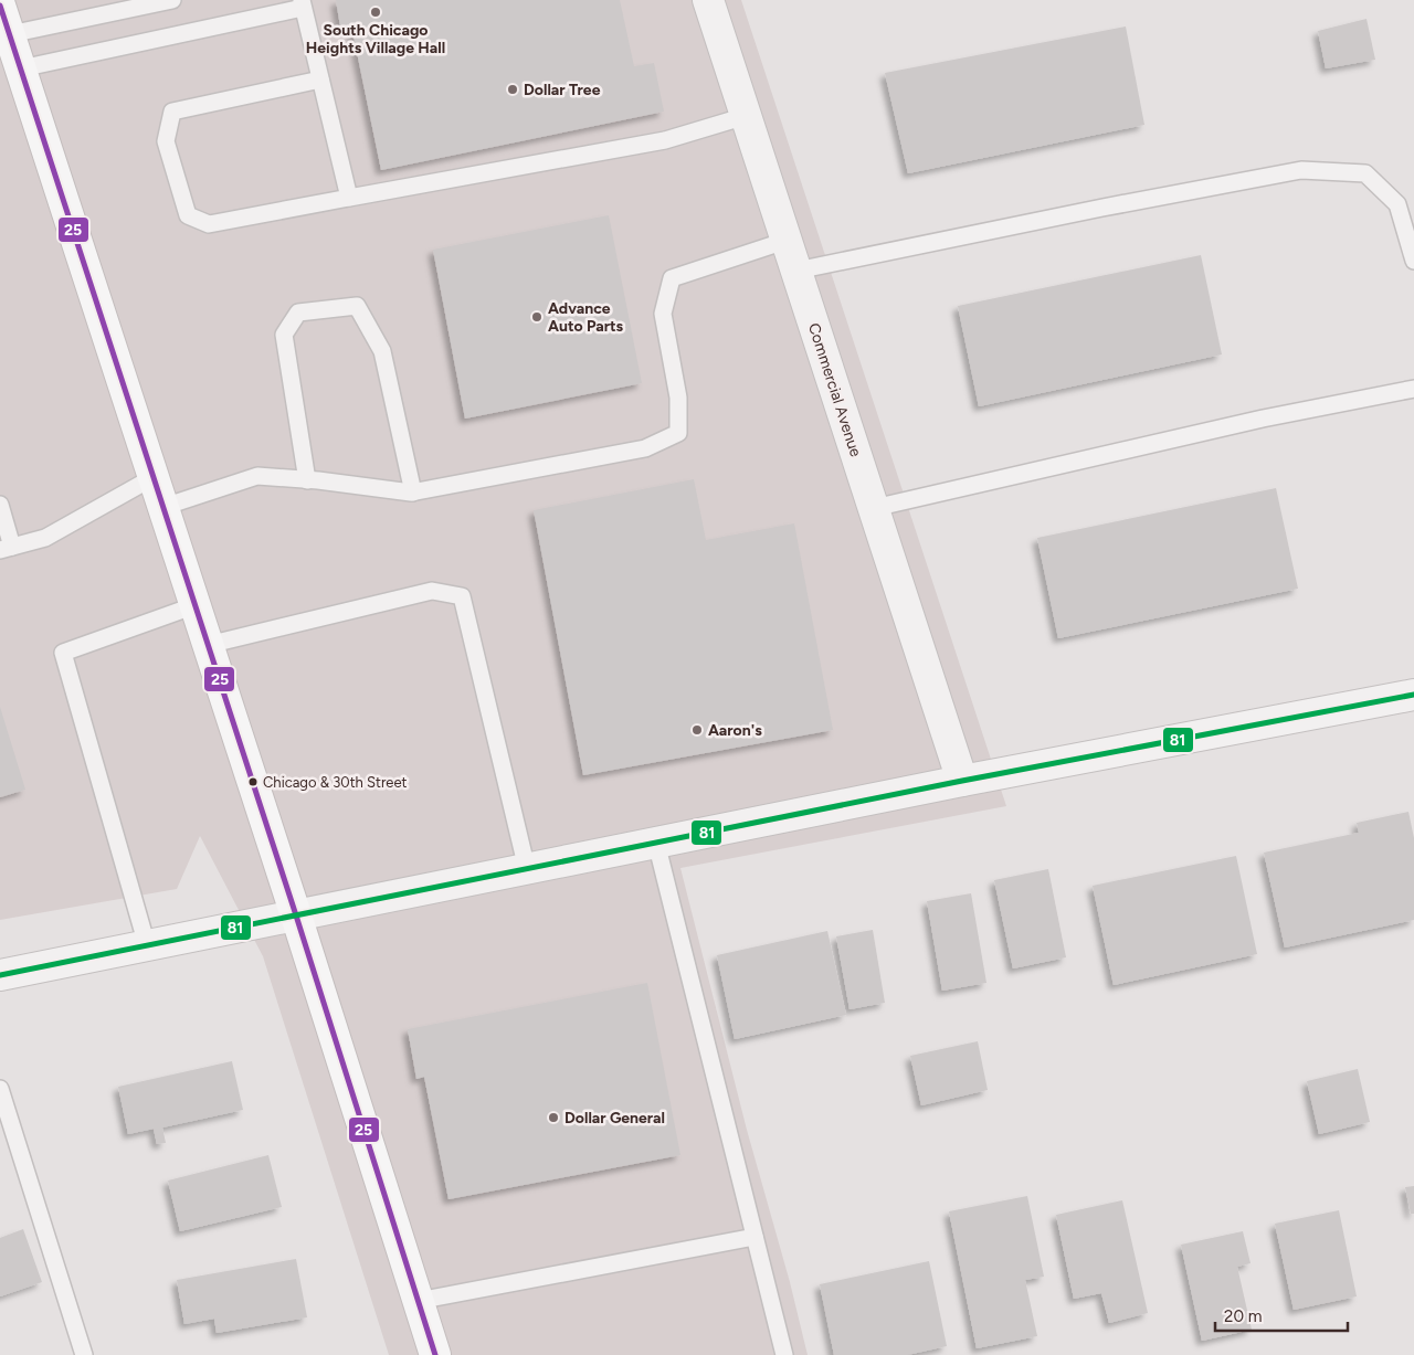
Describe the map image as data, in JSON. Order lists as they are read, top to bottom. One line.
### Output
{"streets":{"street":["Commercial Avenue"]},"places":["South Chicago Heights Village Hall","Dollar Tree","Advance Auto Parts","Aaron's","Chicago & 30th Street","Dollar General"],"lines":["transit line 25","transit line 81"],"scale_bar":"20 m"}
